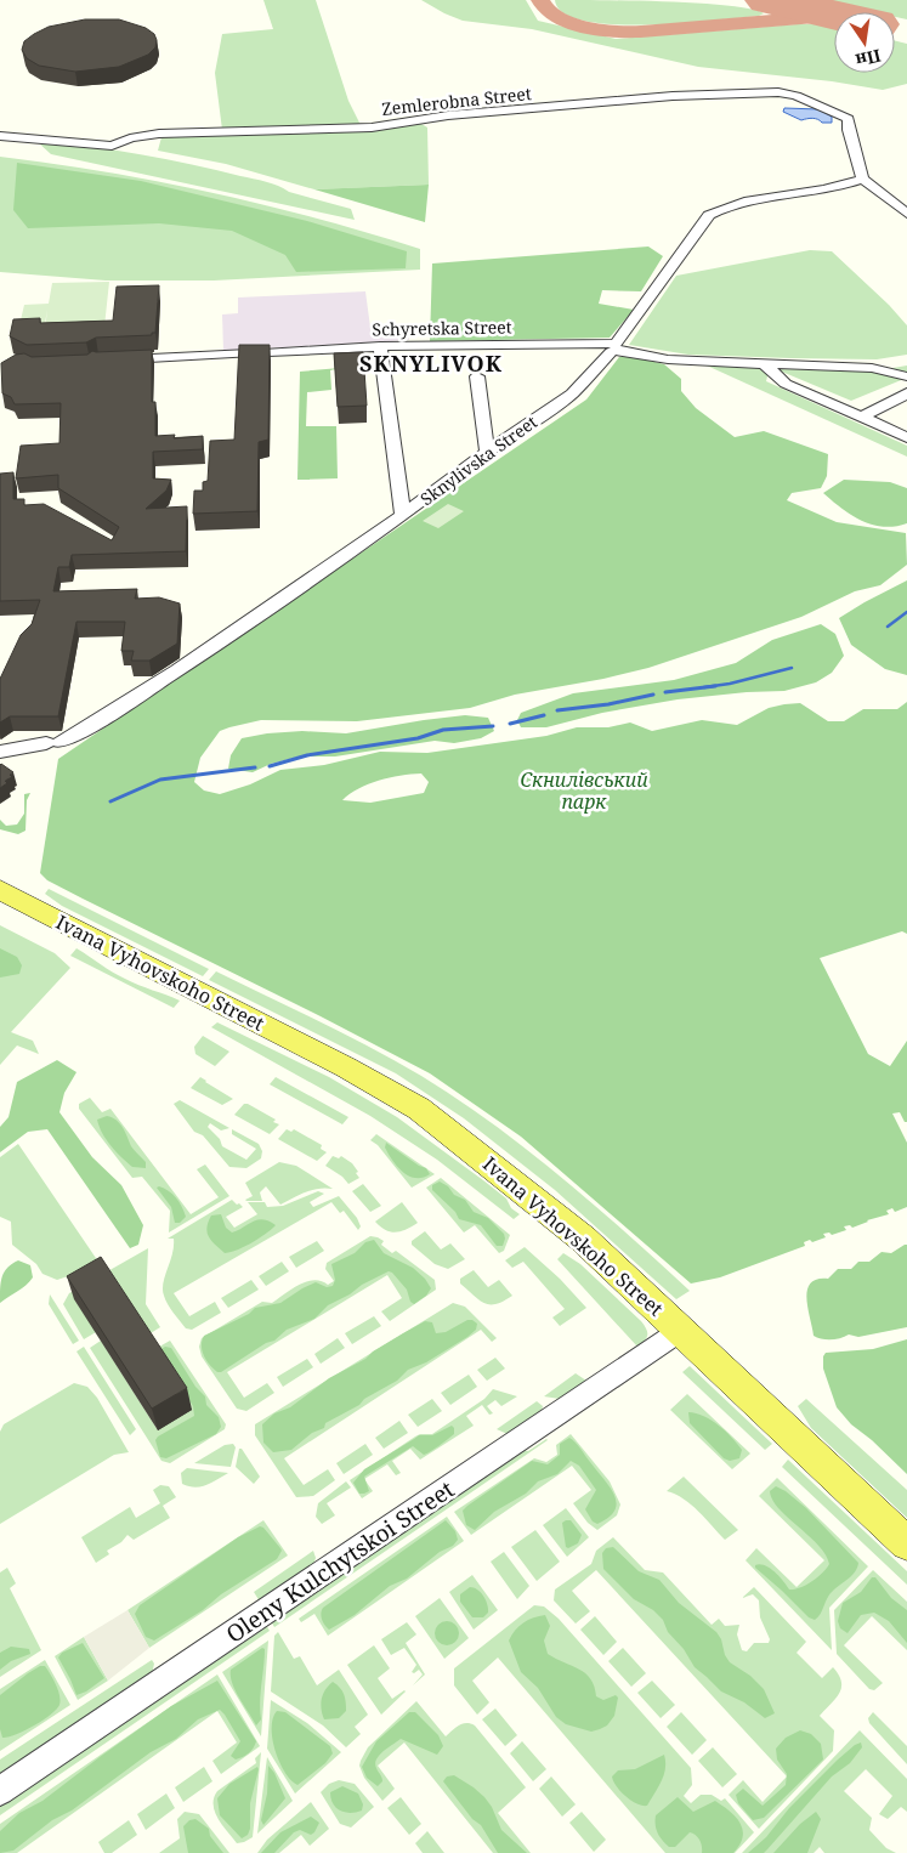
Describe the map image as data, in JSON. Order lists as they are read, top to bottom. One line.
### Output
{"streets":{"main road":["Ivana Vyhovskoho Street"],"street":["Zemlerobna Street","Schyretska Street","Sknylivska Street","Oleny Kulchytskoi Street"]},"crossings":[["Zemlerobna Street","Sknylivska Street"],["Schyretska Street","Sknylivska Street"],["Ivana Vyhovskoho Street","Oleny Kulchytskoi Street"]],"districts":["SKNYLIVOK"],"parks":["Скнилівський парк"],"north":"bottom"}
